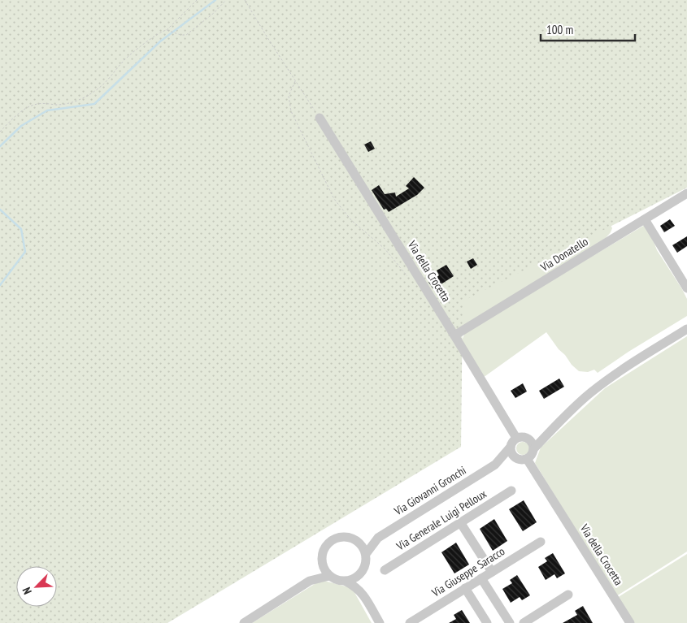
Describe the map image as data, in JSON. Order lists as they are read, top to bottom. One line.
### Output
{"streets":{"street":["Via Donatello","Via della Crocetta","Via Giovanni Gronchi","Via Generale Luigi Pelloux","Via Giuseppe Saracco"]},"crossings":[["Via Donatello","Via della Crocetta"],["Via della Crocetta","Via Giovanni Gronchi"]],"scale_bar":"100 m","north":"bottom left"}
